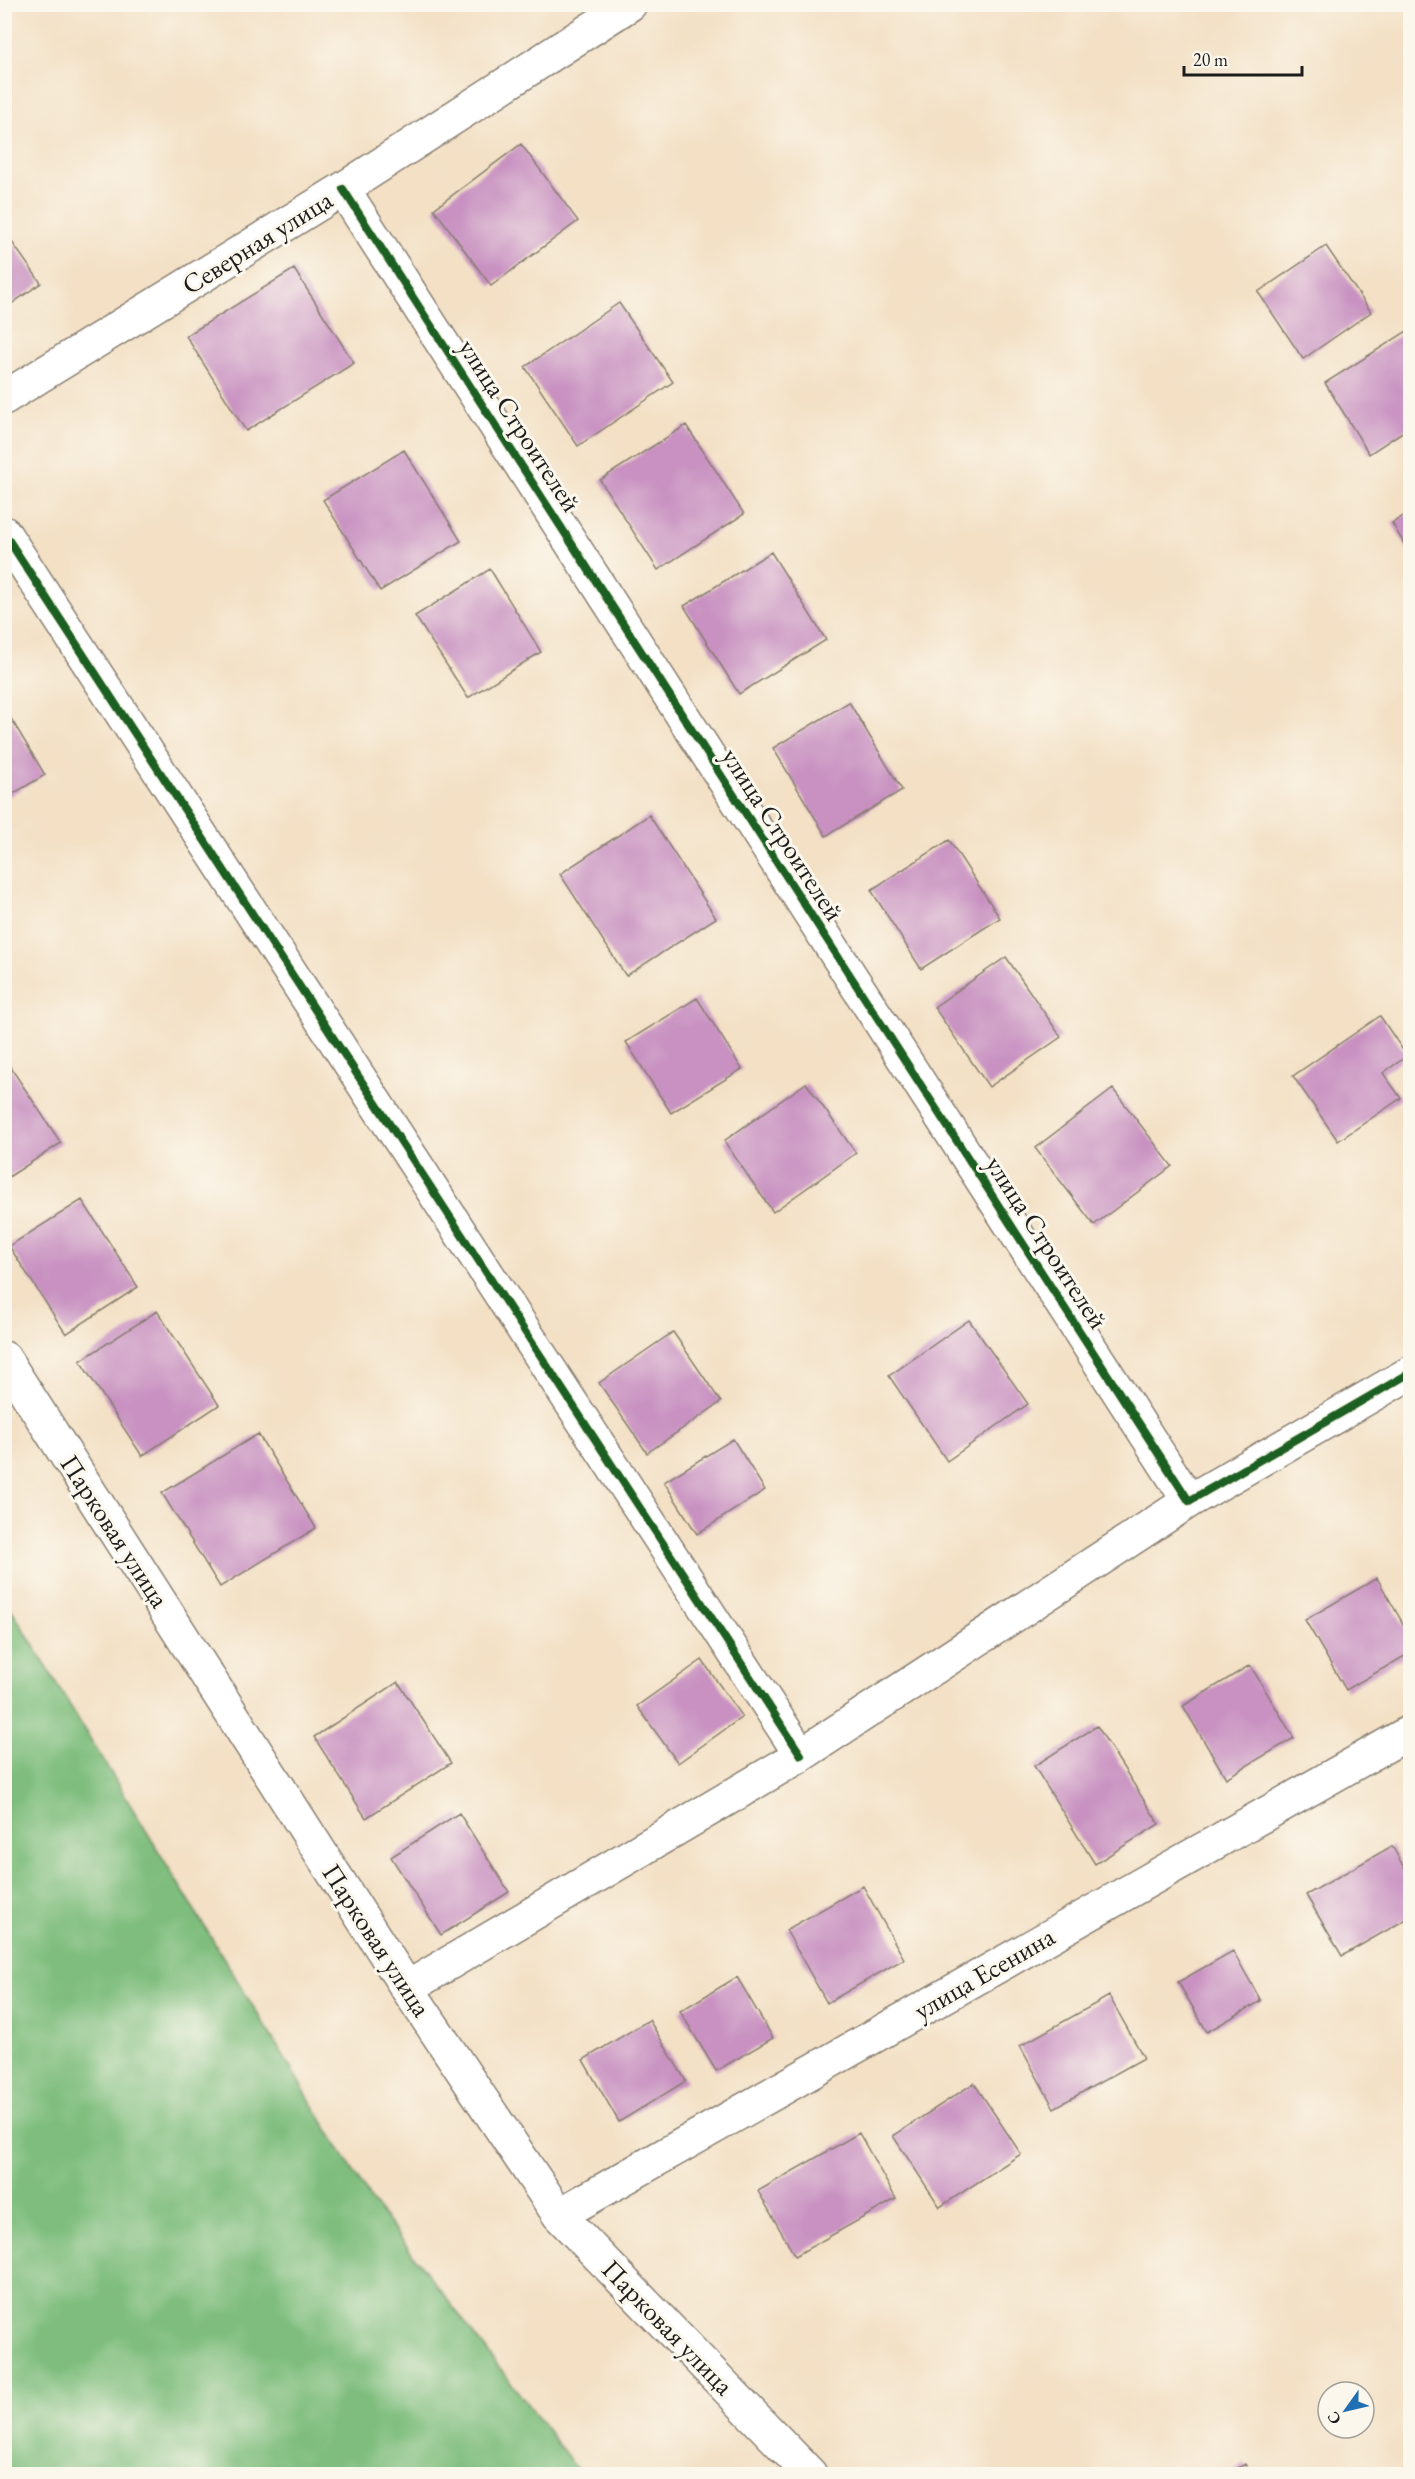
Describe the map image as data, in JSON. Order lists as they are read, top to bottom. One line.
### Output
{"streets":{"street":["Северная улица","улица Строителей","Парковая улица","улица Есенина"]},"crossings":[["Северная улица","улица Строителей"],["Парковая улица","улица Есенина"]],"scale_bar":"20 m","north":"bottom left"}
